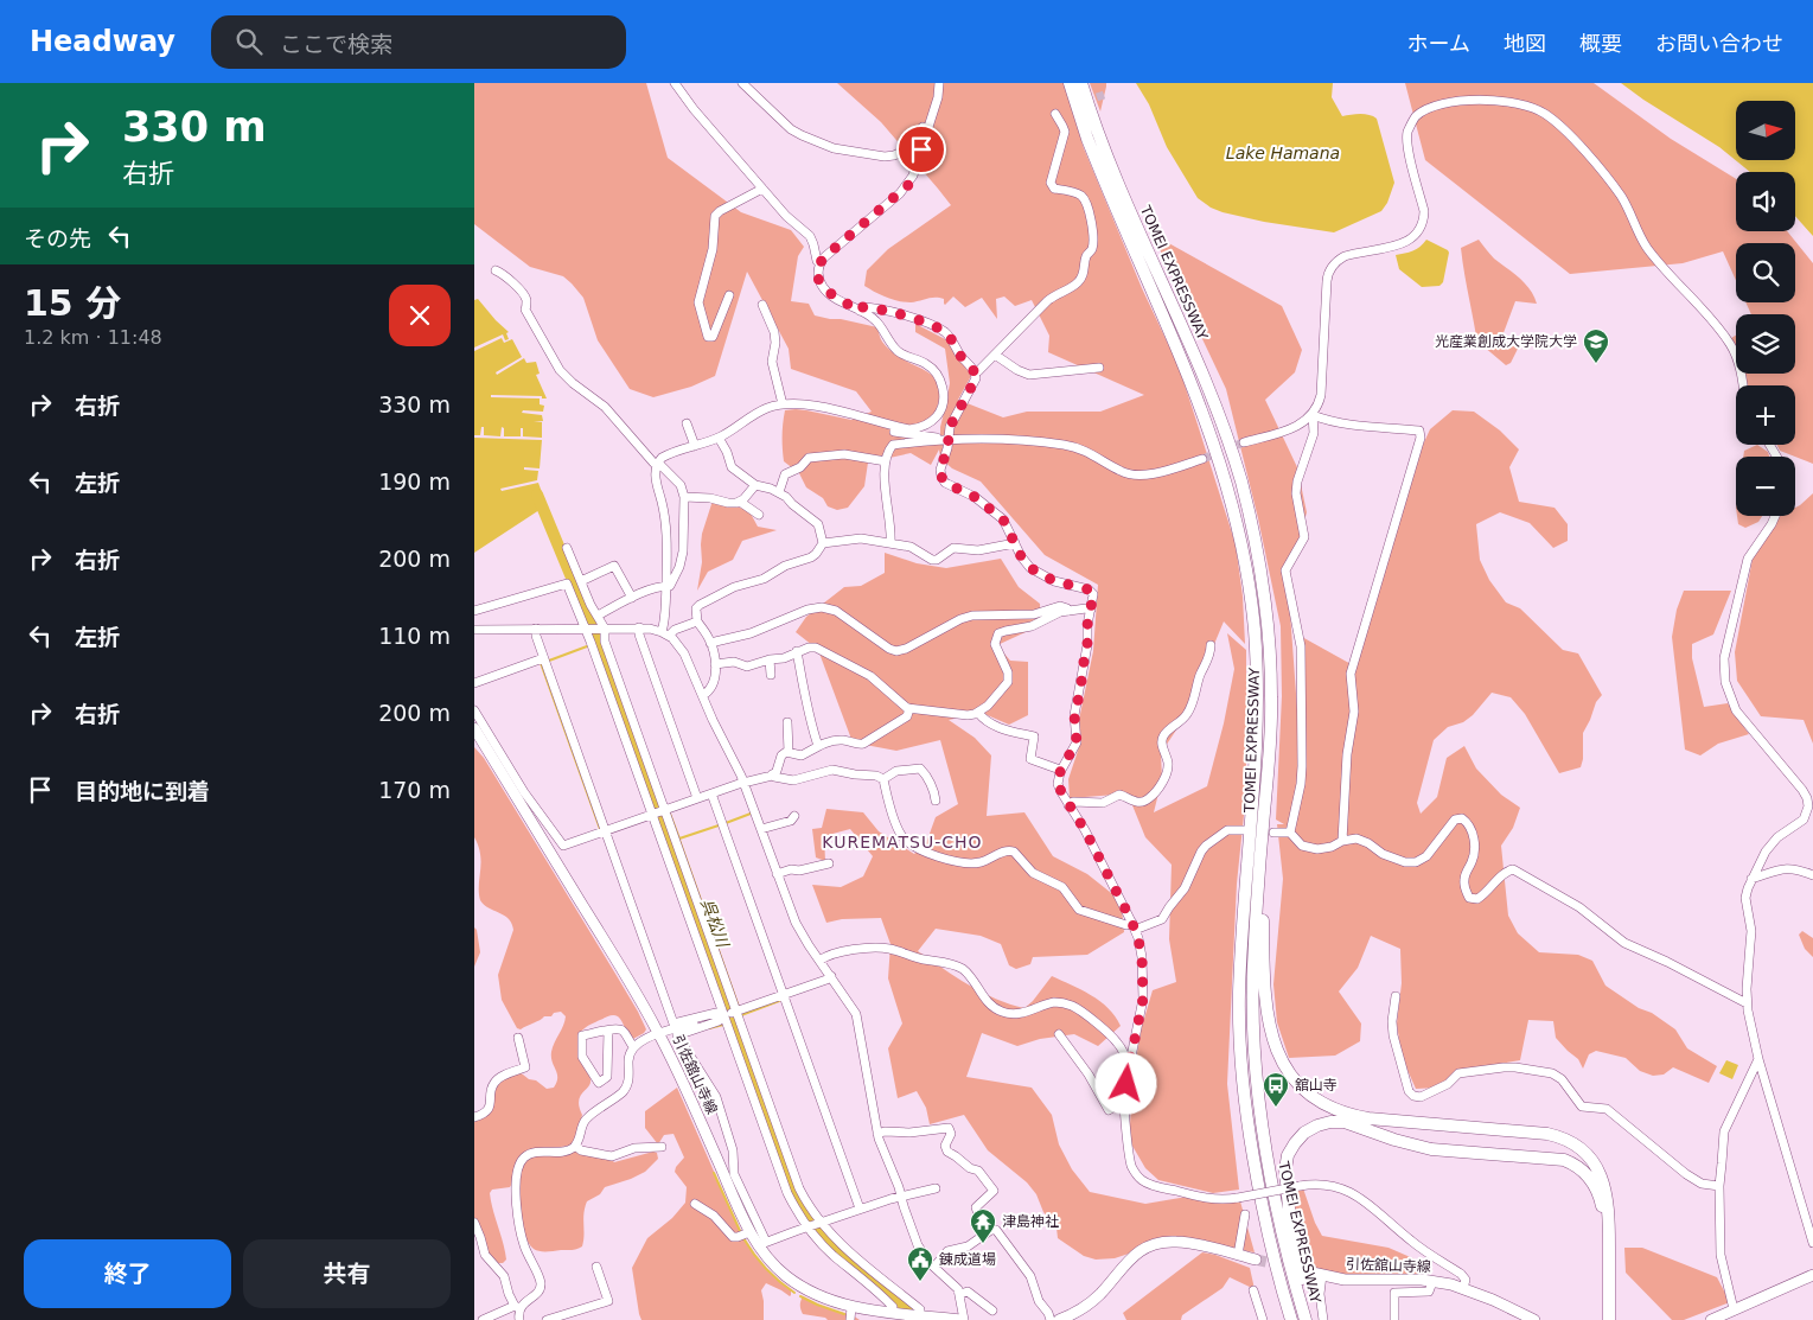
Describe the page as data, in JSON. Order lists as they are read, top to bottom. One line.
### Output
{"streets":{"highway":["TOMEI EXPRESSWAY"],"main road":["引佐舘山寺線"]},"districts":["KUREMATSU-CHO"],"water":["Lake Hamana","呉松川"],"places":{"school or university":["光産業創成大学院大学"],"bus stop":["舘山寺"],"temple":["津島神社"],"public building":["錬成道場"]},"north":"right","page":{"header":"Headway","search":"ここで検索","nav":["ホーム","地図","概要","お問い合わせ"],"turn":["330 m","右折"],"map_buttons":["+","−"],"then":"その先","heading":["15 分","1.2 km · 11:48"],"list":[{"name":"右折","value":"330 m"},{"name":"左折","value":"190 m"},{"name":"右折","value":"200 m"},{"name":"左折","value":"110 m"},{"name":"右折","value":"200 m"},{"name":"目的地に到着","value":"170 m"}],"buttons":["終了","共有"]}}
